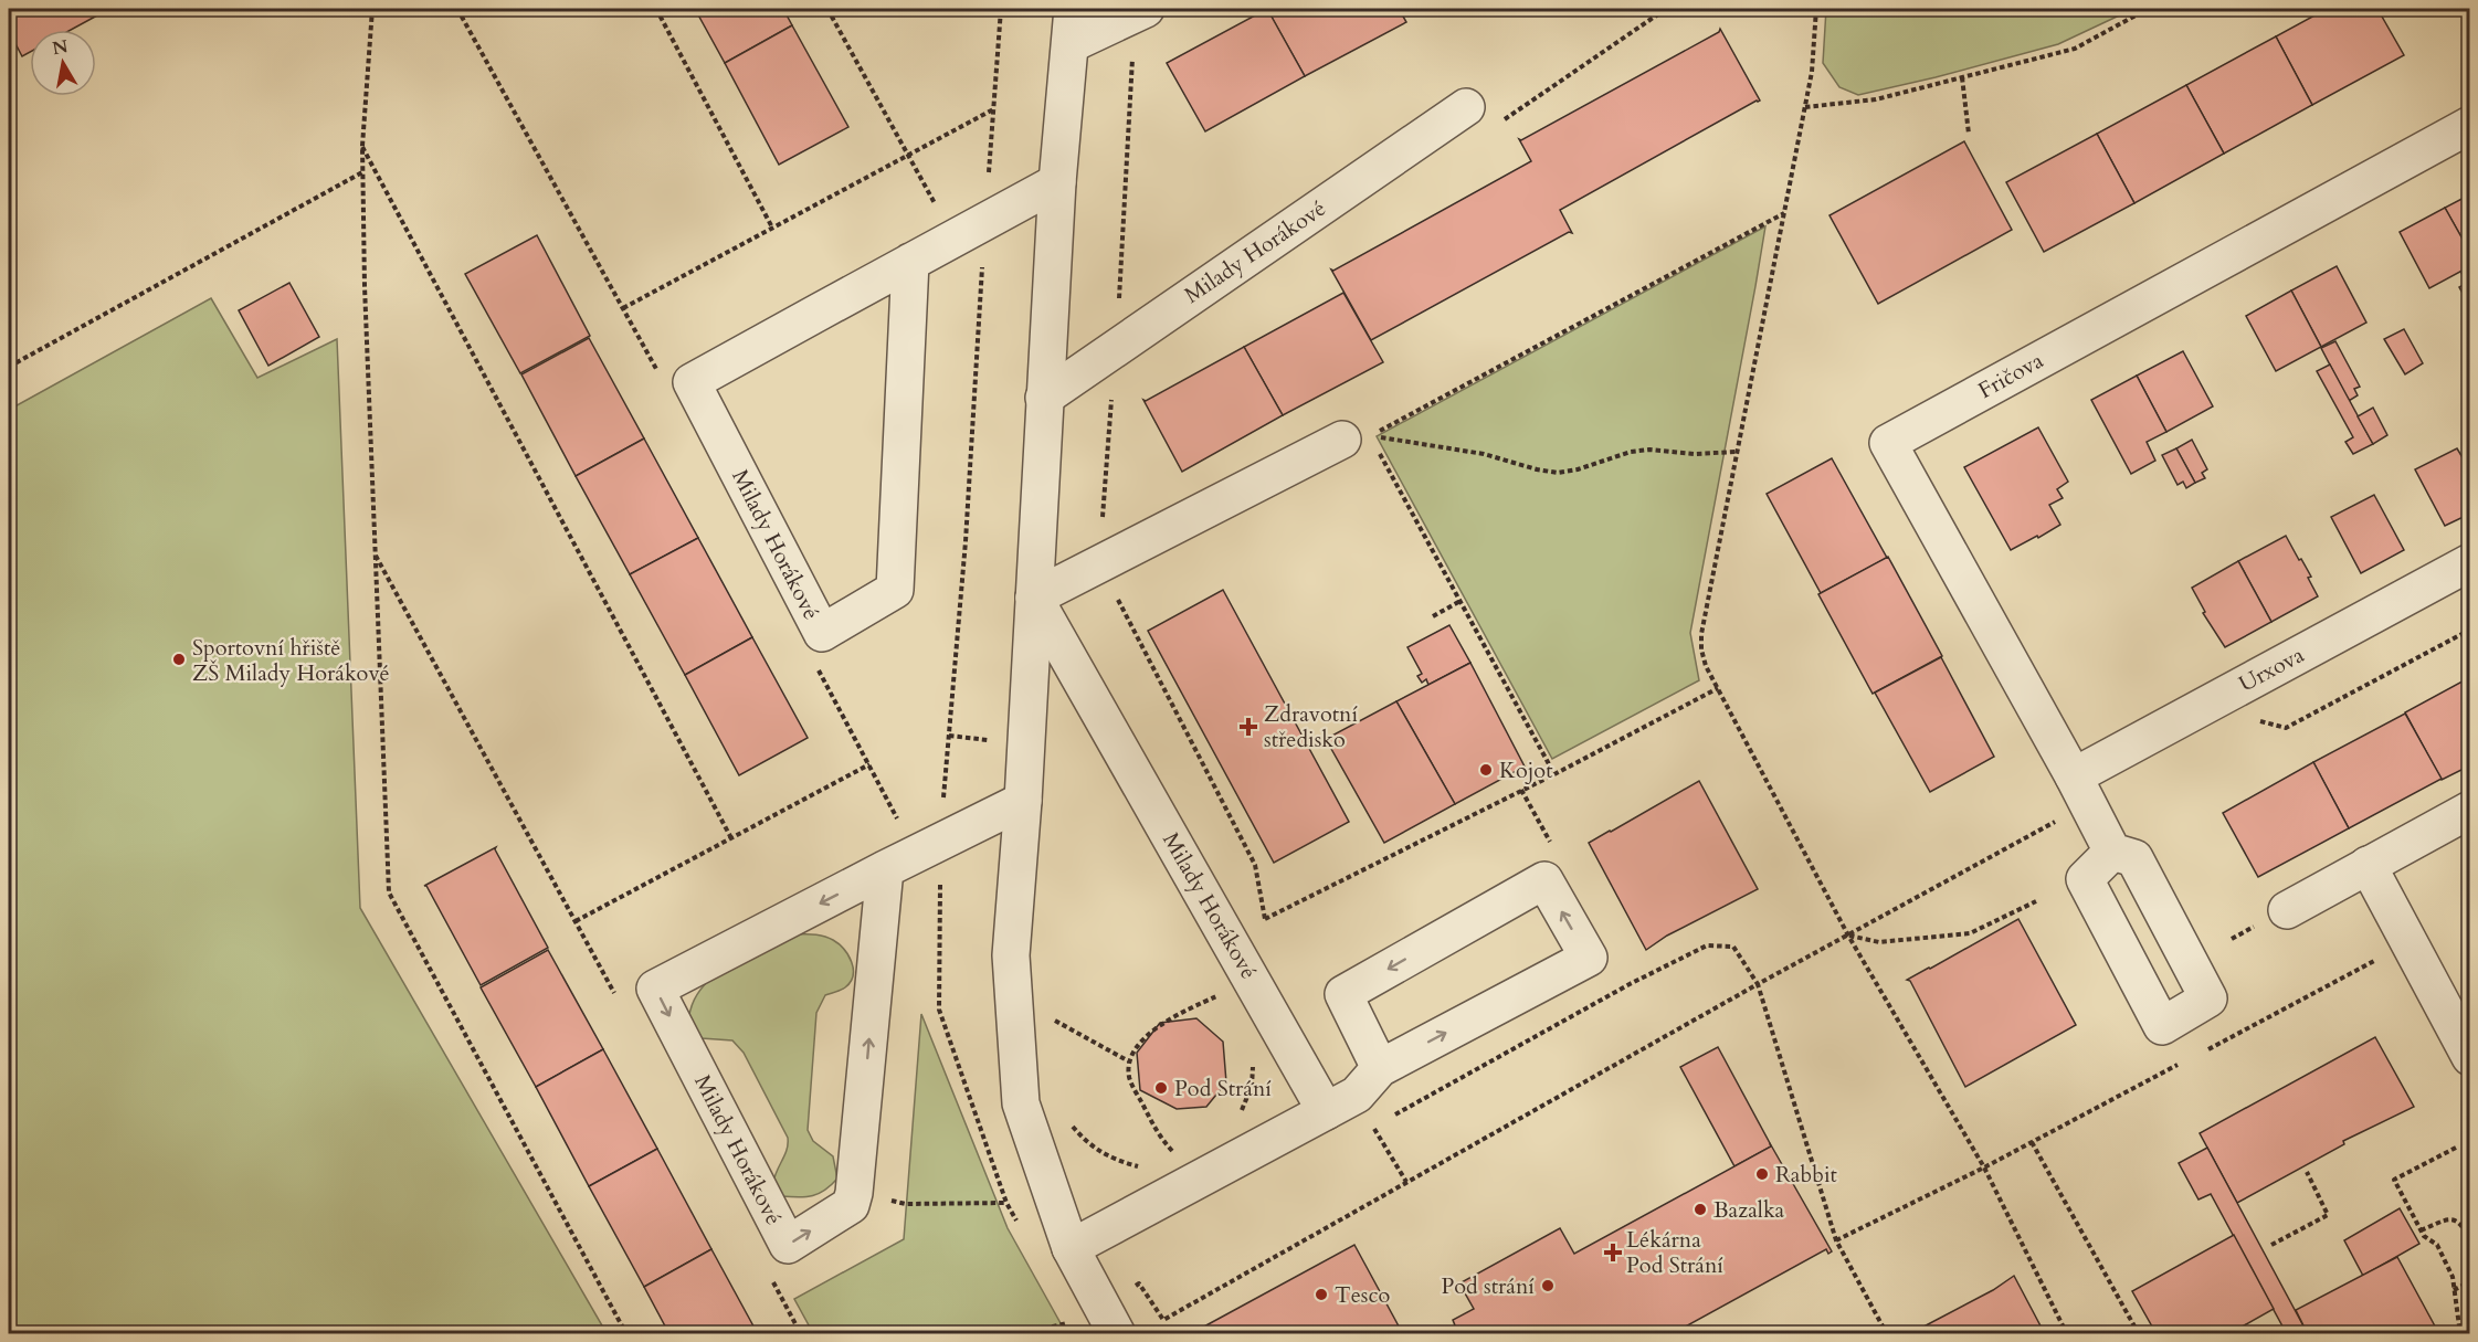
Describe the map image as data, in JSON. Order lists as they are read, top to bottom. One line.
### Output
{"streets":{"street":["Milady Horákové","Fričova","Urxova"]},"crossings":[["Fričova","Urxova"]],"places":{"other":["Sportovní hřiště ZŠ Milady Horákové","Kojot","Pod Strání","Rabbit","Bazalka","Pod strání","Tesco"],"health":["Zdravotní středisko","Lékárna Pod Strání"]},"north":"top"}
